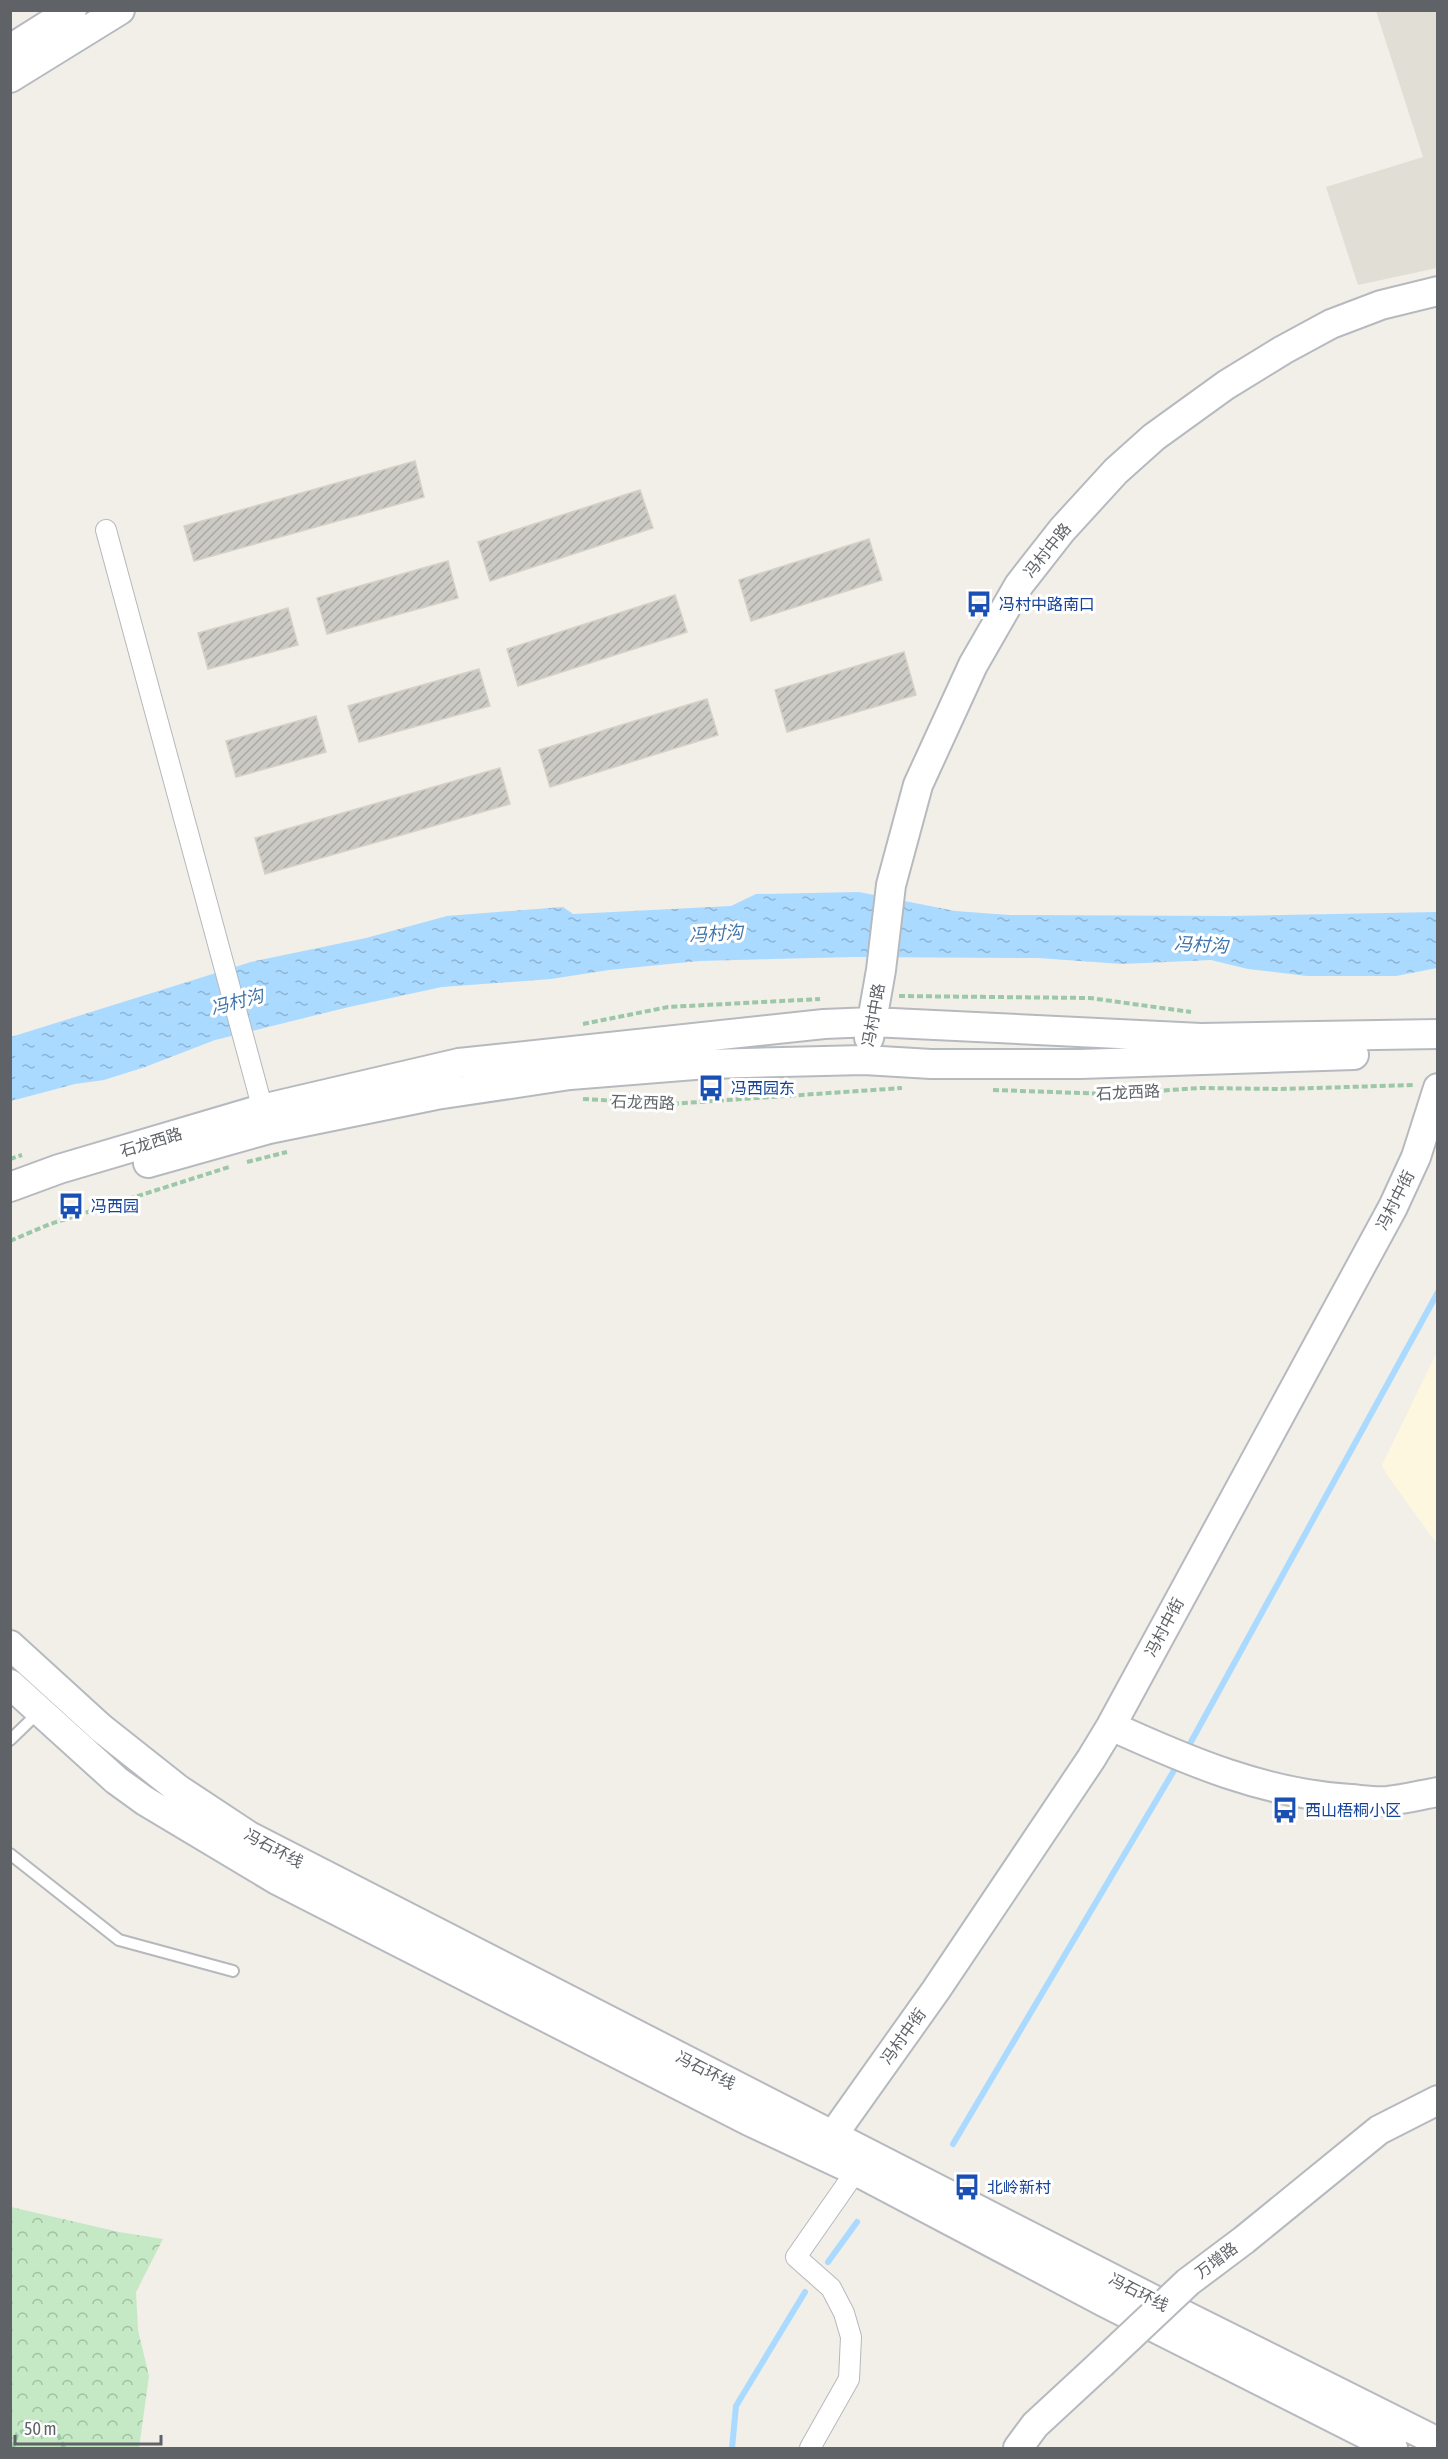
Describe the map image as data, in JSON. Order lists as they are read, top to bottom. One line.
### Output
{"streets":{"main road":["冯村中路","石龙西路","冯村中街","冯石环线","万增路"]},"crossings":[["冯村中路","石龙西路"],["石龙西路","冯村中街"],["冯村中街","冯石环线"]],"water":["冯村沟"],"places":{"bus stop":["冯村中路南口","冯西园东","冯西园","西山梧桐小区","北岭新村"]},"scale_bar":"50 m"}
